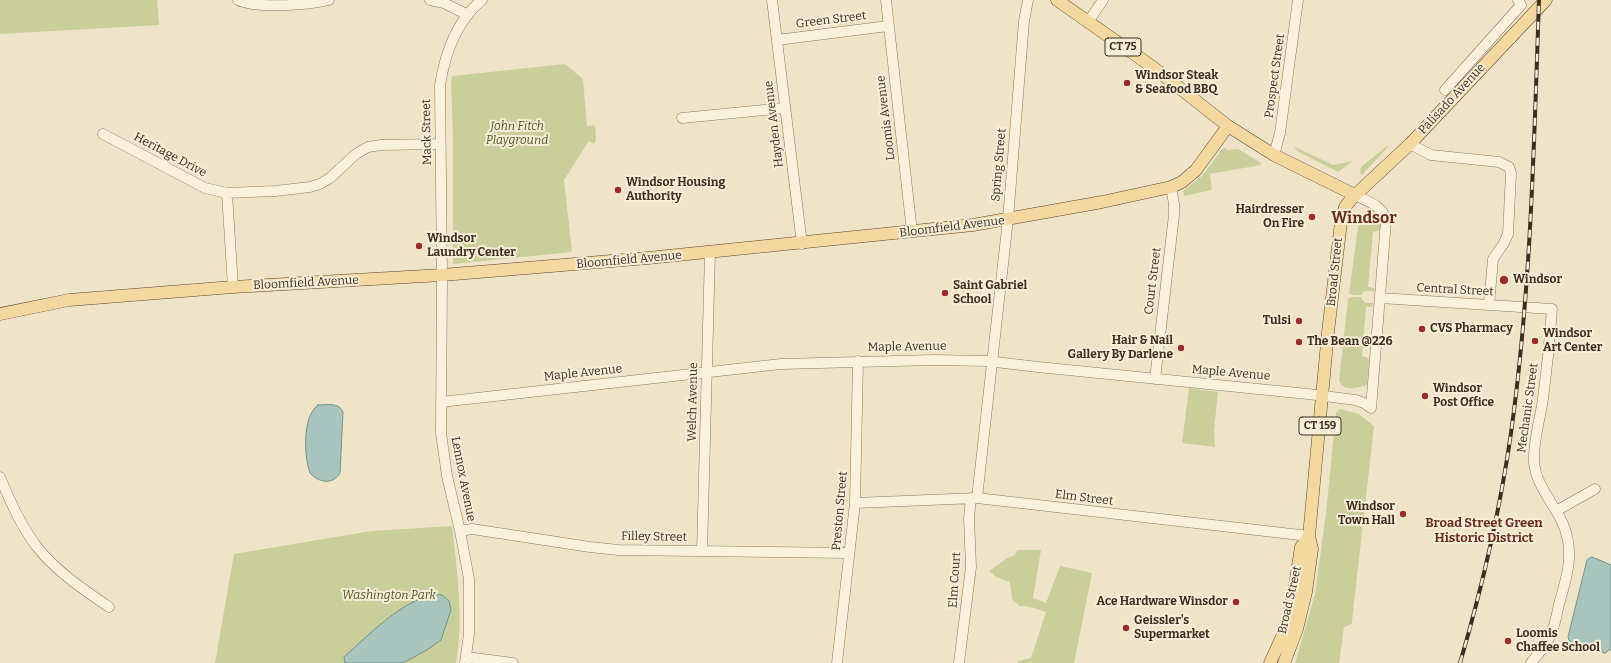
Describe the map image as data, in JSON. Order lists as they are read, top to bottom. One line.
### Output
{"streets":{"main road":["CT 75","Palisado Avenue","Bloomfield Avenue","Broad Street","CT 159"],"street":["Green Street","Prospect Street","Loomis Avenue","Hayden Avenue","Mack Street","Heritage Drive","Spring Street","Court Street","Central Street","Maple Avenue","Welch Avenue","Mechanic Street","Lennox Avenue","Elm Street","Preston Street","Filley Street","Elm Court"]},"crossings":[["Green Street","Loomis Avenue"],["Green Street","Hayden Avenue"],["CT 75","Prospect Street"],["CT 75","Palisado Avenue"],["CT 75","Bloomfield Avenue"],["CT 75","Broad Street"],["Palisado Avenue","Broad Street"],["Loomis Avenue","Bloomfield Avenue"],["Hayden Avenue","Bloomfield Avenue"],["Mack Street","Heritage Drive"],["Mack Street","Bloomfield Avenue"],["Mack Street","Lennox Avenue"],["Spring Street","Bloomfield Avenue"],["Spring Street","Maple Avenue"],["Spring Street","Elm Street"],["Spring Street","Elm Court"],["Bloomfield Avenue","Court Street"],["Bloomfield Avenue","Welch Avenue"],["Bloomfield Avenue","Lennox Avenue"],["Broad Street","Maple Avenue"],["Broad Street","Elm Street"],["Court Street","Maple Avenue"],["Central Street","Maple Avenue"],["Central Street","Mechanic Street"],["Maple Avenue","Welch Avenue"],["Maple Avenue","Lennox Avenue"],["Maple Avenue","Preston Street"],["Welch Avenue","Filley Street"],["Lennox Avenue","Filley Street"],["Elm Street","Preston Street"],["Elm Street","Elm Court"],["Preston Street","Filley Street"]],"districts":["Windsor","Broad Street Green Historic District"],"parks":["John Fitch Playground","Washington Park"],"places":["Windsor Steak & Seafood BBQ","Windsor Housing Authority","Hairdresser On Fire","Windsor Laundry Center","Windsor","Saint Gabriel School","Tulsi","CVS Pharmacy","Windsor Art Center","The Bean @226","Hair & Nail Gallery By Darlene","Windsor Post Office","Windsor Town Hall","Ace Hardware Winsdor","Geissler's Supermarket","Loomis Chaffee School"]}
